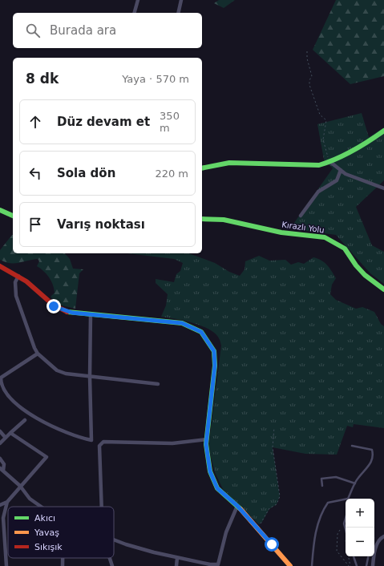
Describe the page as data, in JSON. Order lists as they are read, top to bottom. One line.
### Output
{"streets":{"street":["Kırazlı Yolu"]},"legend":["Akıcı","Yavaş","Sıkışık"],"page":{"search":"Burada ara","heading":["8 dk","Yaya · 570 m"],"list":[["Düz devam et","350 m"],["Sola dön","220 m"],"Varış noktası"],"map_buttons":["+","−"]}}
